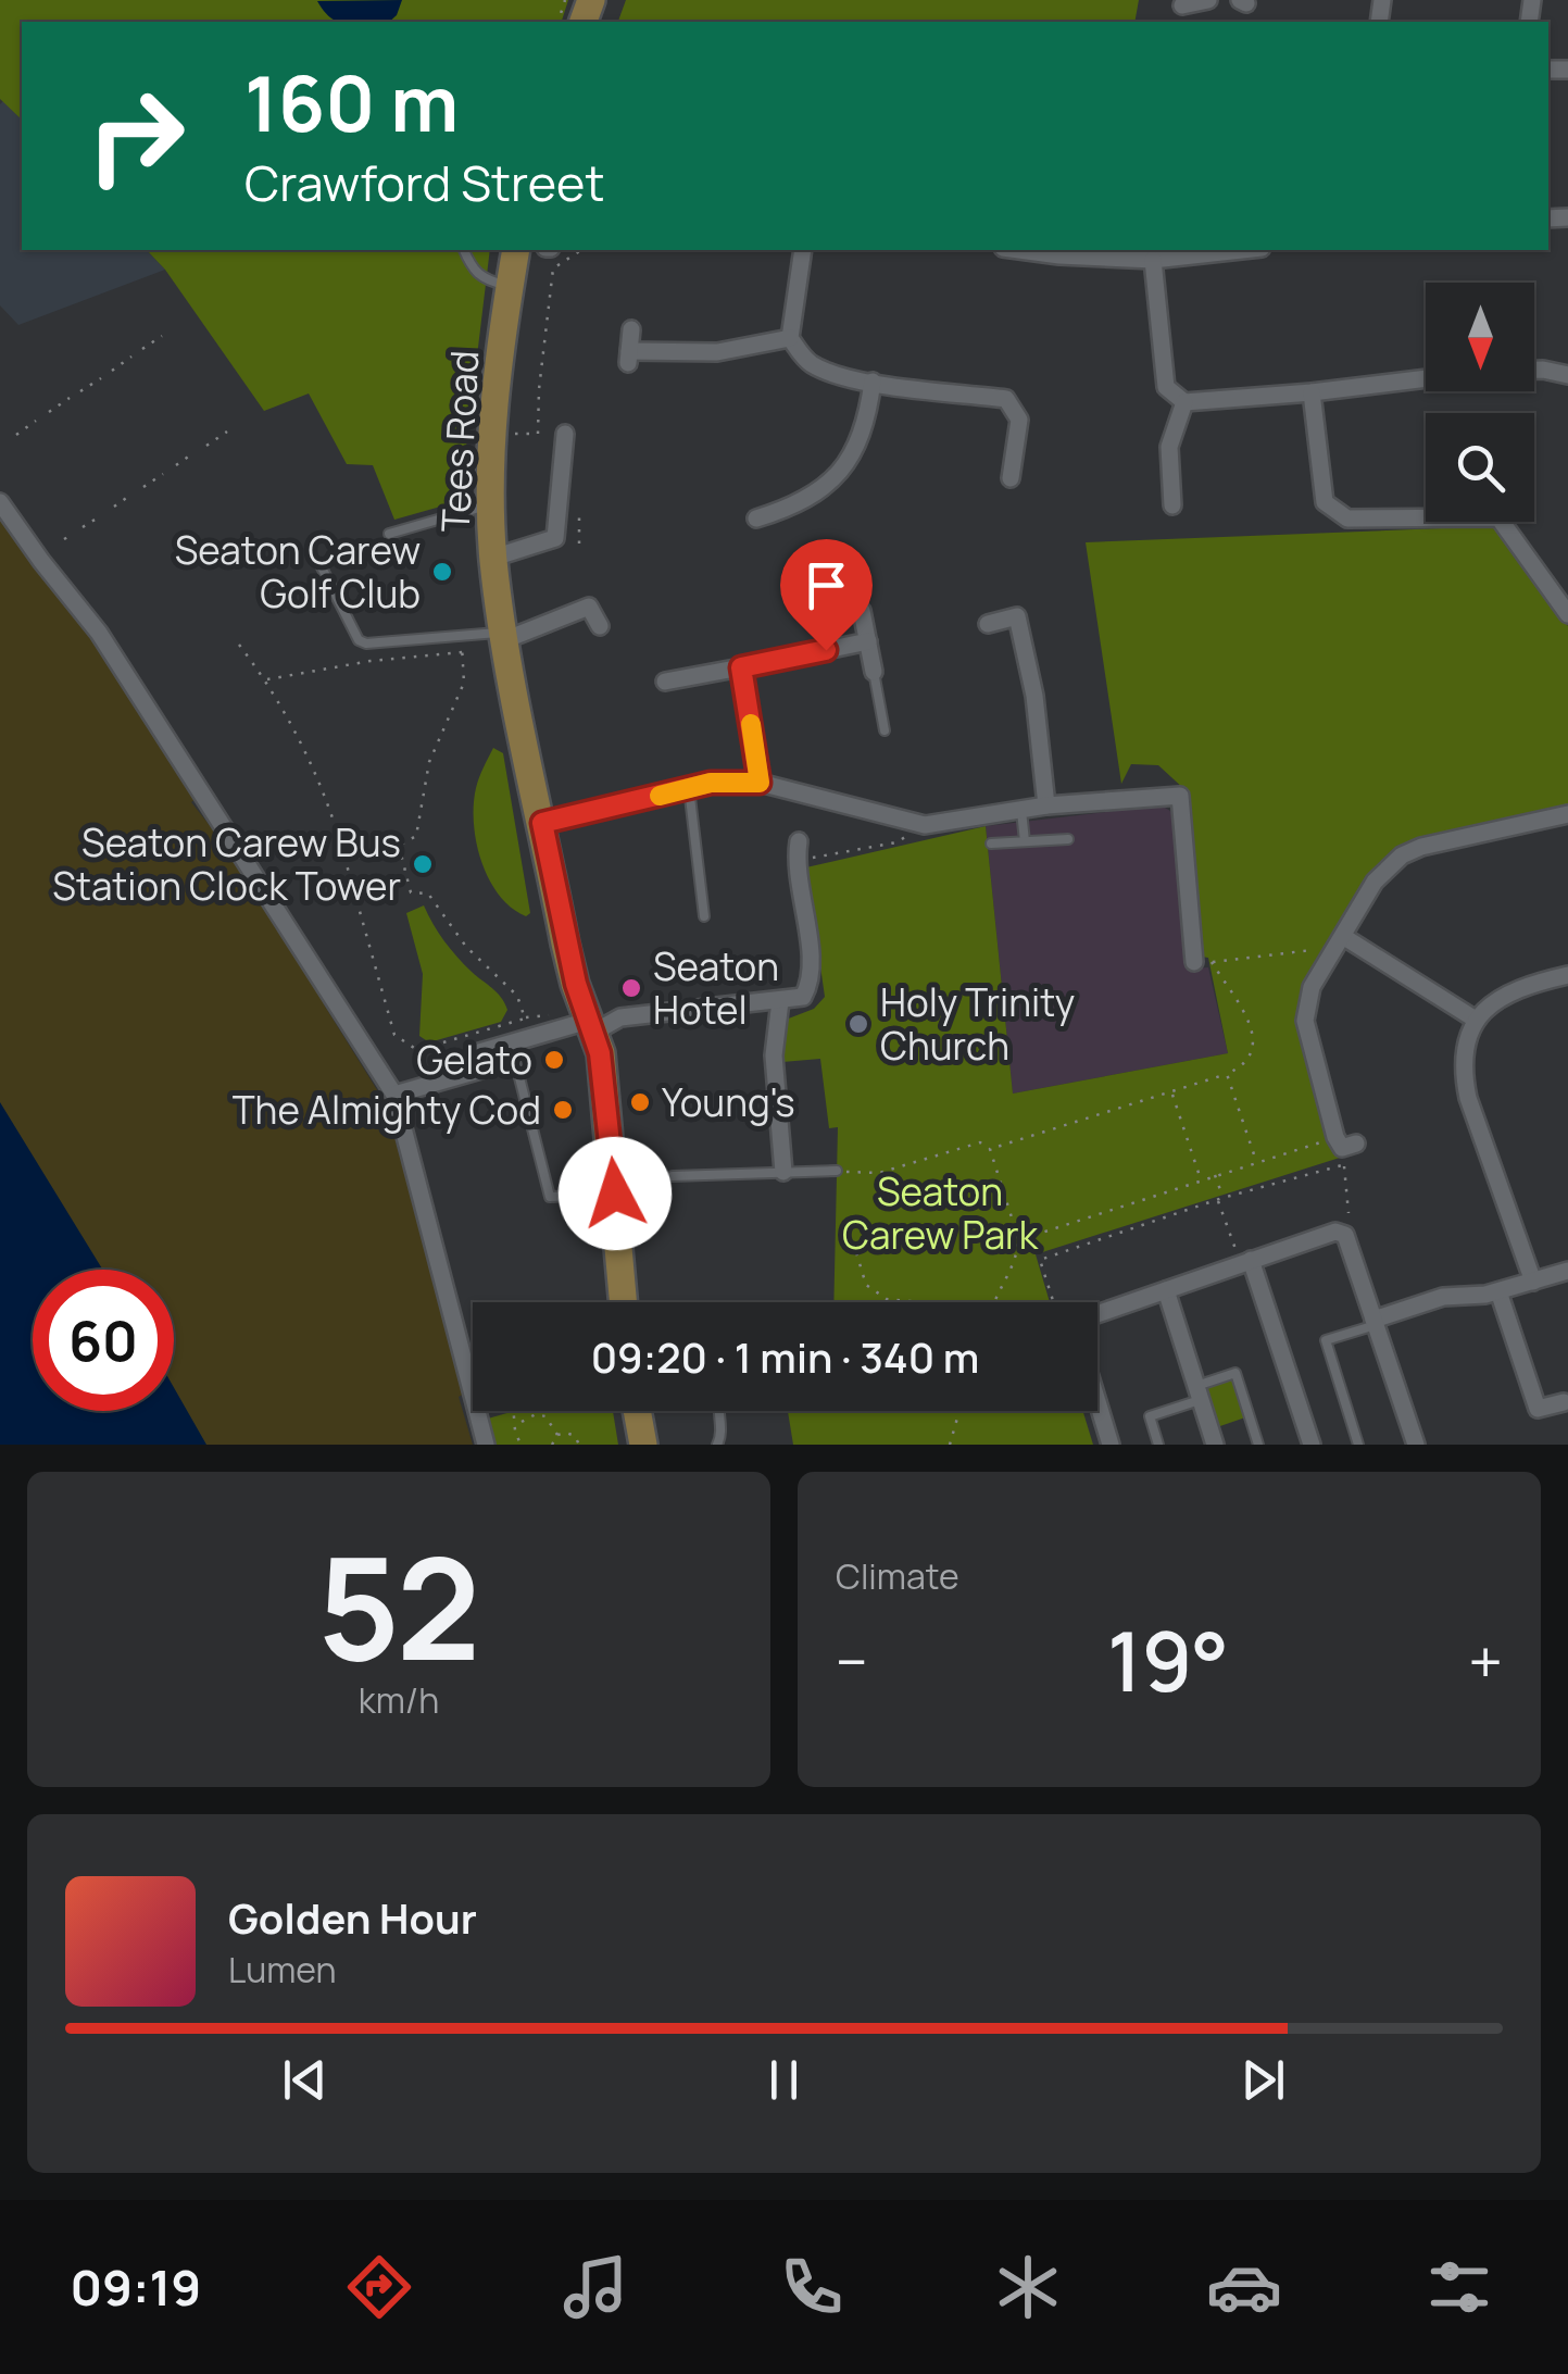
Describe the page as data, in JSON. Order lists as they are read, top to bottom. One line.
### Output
{"streets":{"main road":["Tees Road"]},"parks":["Seaton Carew Park"],"places":["Seaton Carew Golf Club","Seaton Carew Bus Station Clock Tower","Seaton Hotel","Holy Trinity Church","Gelato","Young's","The Almighty Cod"],"north":"bottom","page":{"turn":["160 m","Crawford Street"],"limit":"60","trip":"09:20 · 1 min · 340 m","tile":[["52","km/h"],"Climate"],"heat":["−","19°","+"],"song":["Golden Hour","Lumen"],"tabs":"09:19"}}
